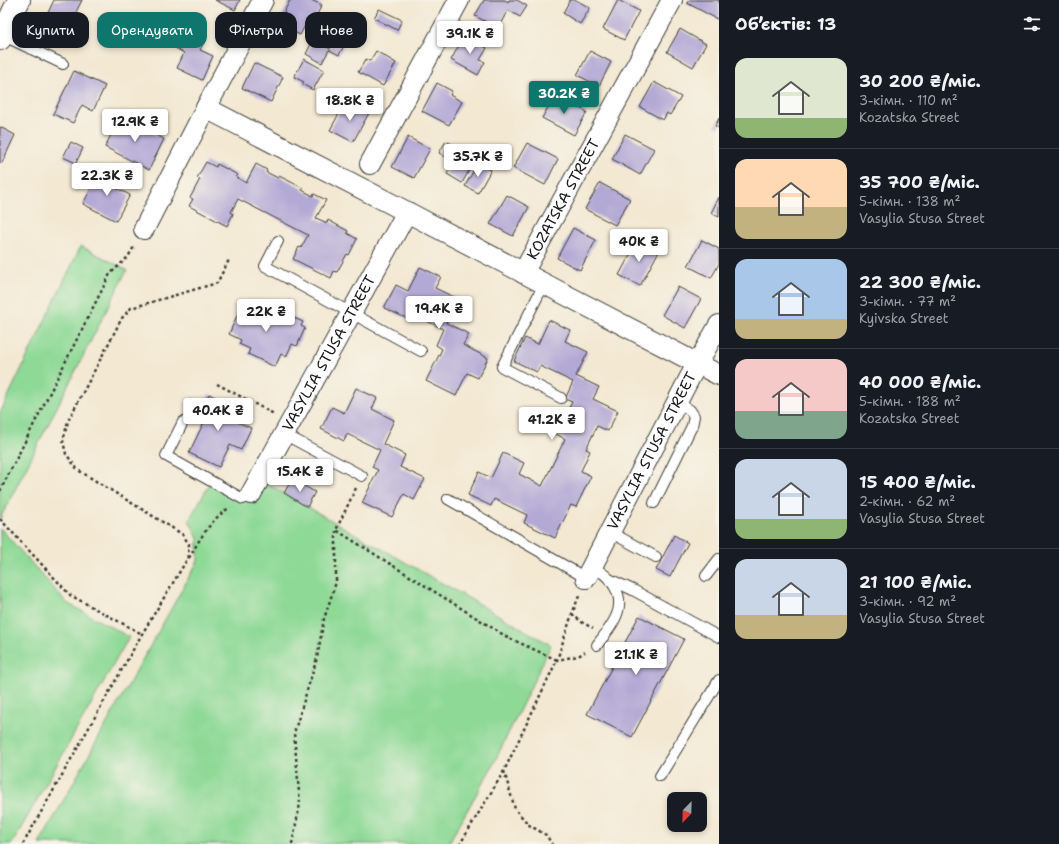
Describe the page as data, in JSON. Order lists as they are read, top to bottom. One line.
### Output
{"streets":{"street":["KOZATSKA STREET","VASYLIA STUSA STREET"]},"north":"bottom left","page":{"heading":"Об’єктів: 13","chip":["Купити","Орендувати","Фільтри","Нове"],"price":["39.1K ₴","30.2K ₴","18.8K ₴","12.9K ₴","35.7K ₴","22.3K ₴","40K ₴","19.4K ₴","22K ₴","40.4K ₴","41.2K ₴","15.4K ₴","21.1K ₴"],"list":[{"name":"30 200 ₴/міс.","note":"3-кімн. · 110 m² · Kozatska Street"},{"name":"35 700 ₴/міс.","note":"5-кімн. · 138 m² · Vasylia Stusa Street"},{"name":"22 300 ₴/міс.","note":"3-кімн. · 77 m² · Kyivska Street"},{"name":"40 000 ₴/міс.","note":"5-кімн. · 188 m² · Kozatska Street"},{"name":"15 400 ₴/міс.","note":"2-кімн. · 62 m² · Vasylia Stusa Street"},{"name":"21 100 ₴/міс.","note":"3-кімн. · 92 m² · Vasylia Stusa Street"}]}}
